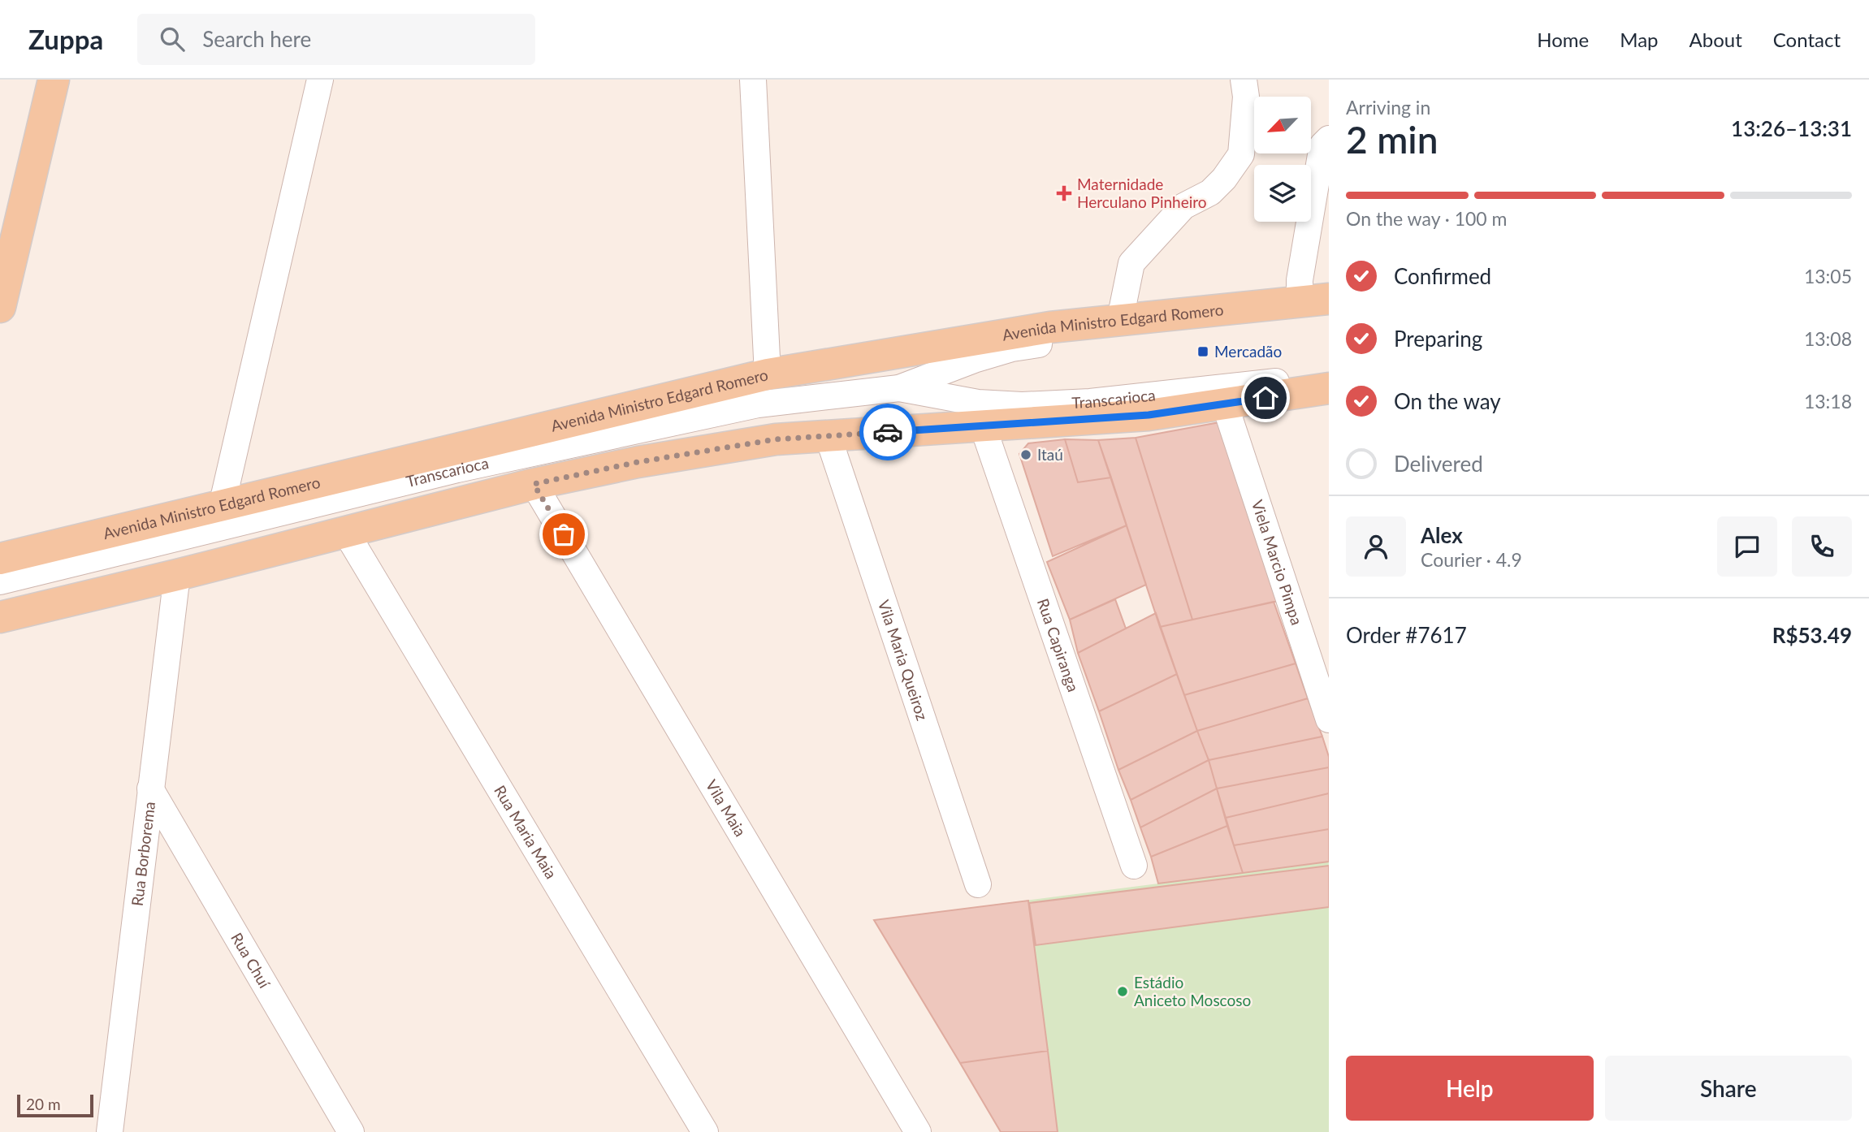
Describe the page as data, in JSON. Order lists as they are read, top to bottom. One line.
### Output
{"streets":{"main road":["Avenida Ministro Edgard Romero"],"street":["Transcarioca","Viela Marcio Pimpa","Rua Capiranga","Vila Maria Queiroz","Vila Maia","Rua Maria Maia","Rua Borborema","Rua Chuí"]},"crossings":[["Rua Borborema","Rua Chuí"]],"places":{"health":["Maternidade Herculano Pinheiro"],"transit":["Mercadão"],"other":["Itaú","Estádio Aniceto Moscoso"]},"scale_bar":"20 m","north":"bottom left","page":{"header":"Zuppa","search":"Search here","nav":["Home","Map","About","Contact"],"heading":["2 min","Arriving in","13:26–13:31"],"panel":["Alex","Courier · 4.9","Order #7617","R$53.49"],"bar":"On the way · 100 m","list":[["Confirmed","13:05"],["Preparing","13:08"],["On the way","13:18"],"Delivered"],"buttons":["Help","Share"],"scale":"20 m"}}
